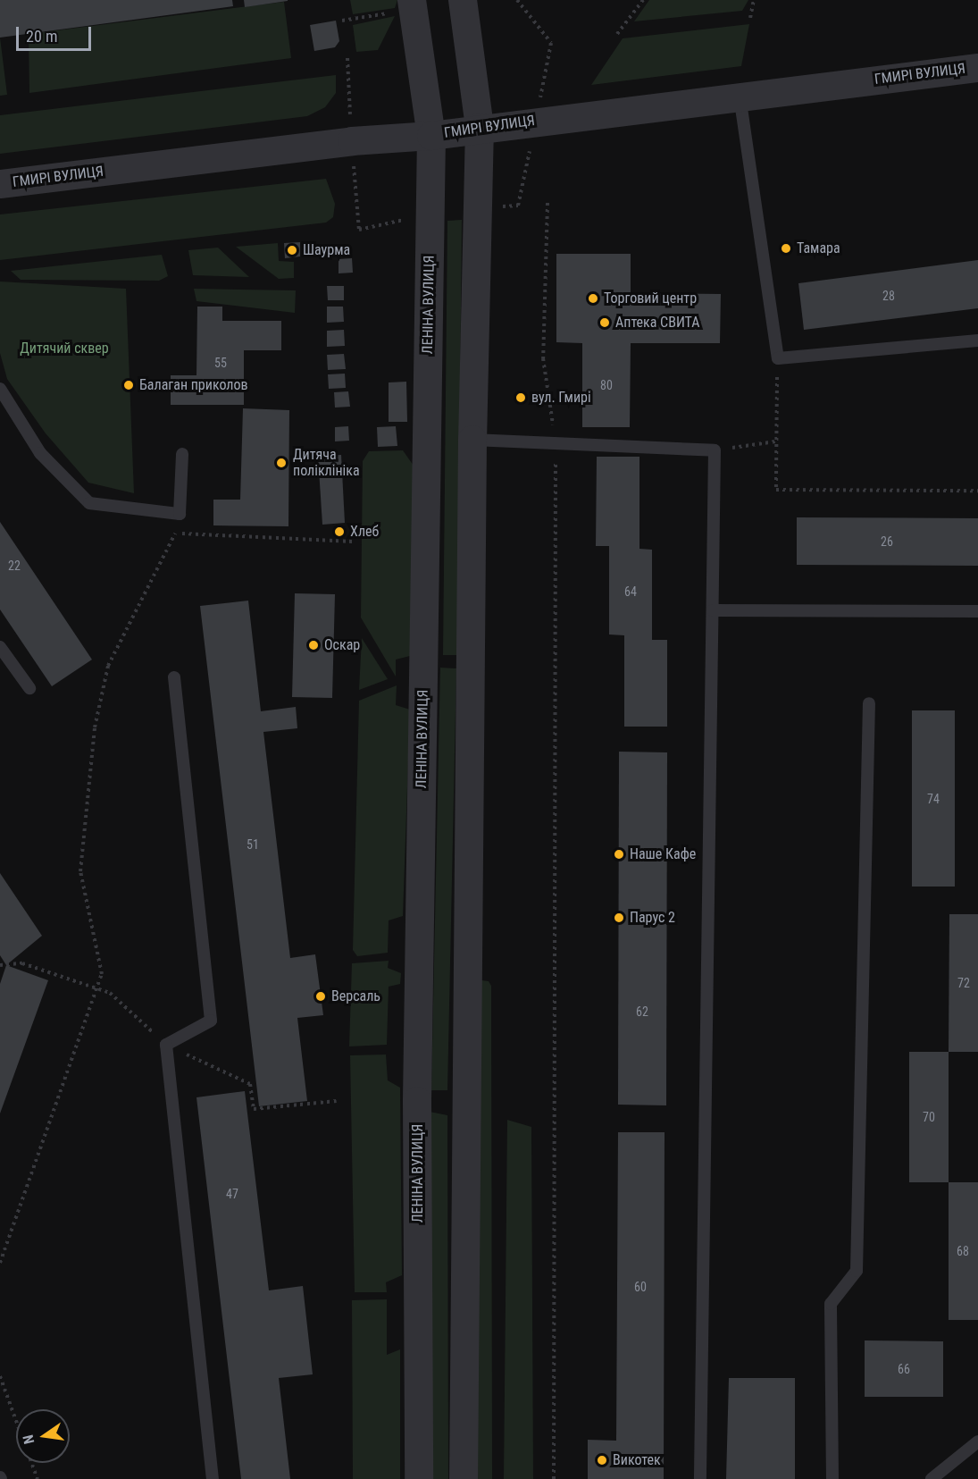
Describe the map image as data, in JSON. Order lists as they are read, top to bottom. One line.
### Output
{"streets":{"street":["ГМИРІ ВУЛИЦЯ","ЛЕНІНА ВУЛИЦЯ"]},"crossings":[["ГМИРІ ВУЛИЦЯ","ЛЕНІНА ВУЛИЦЯ"]],"parks":["Дитячий сквер"],"places":["Тамара","Шаурма","Торговий центр","Аптека СВИТА","Балаган приколов","вул. Гмирi","Дитяча поліклініка","Хлеб","Оскар","Наше Кафе","Парус 2","Версаль","Викотек"],"house_numbers":["28","55","80","26","22","64","74","51","72","62","70","47","68","60","66"],"scale_bar":"20 m","north":"left"}
